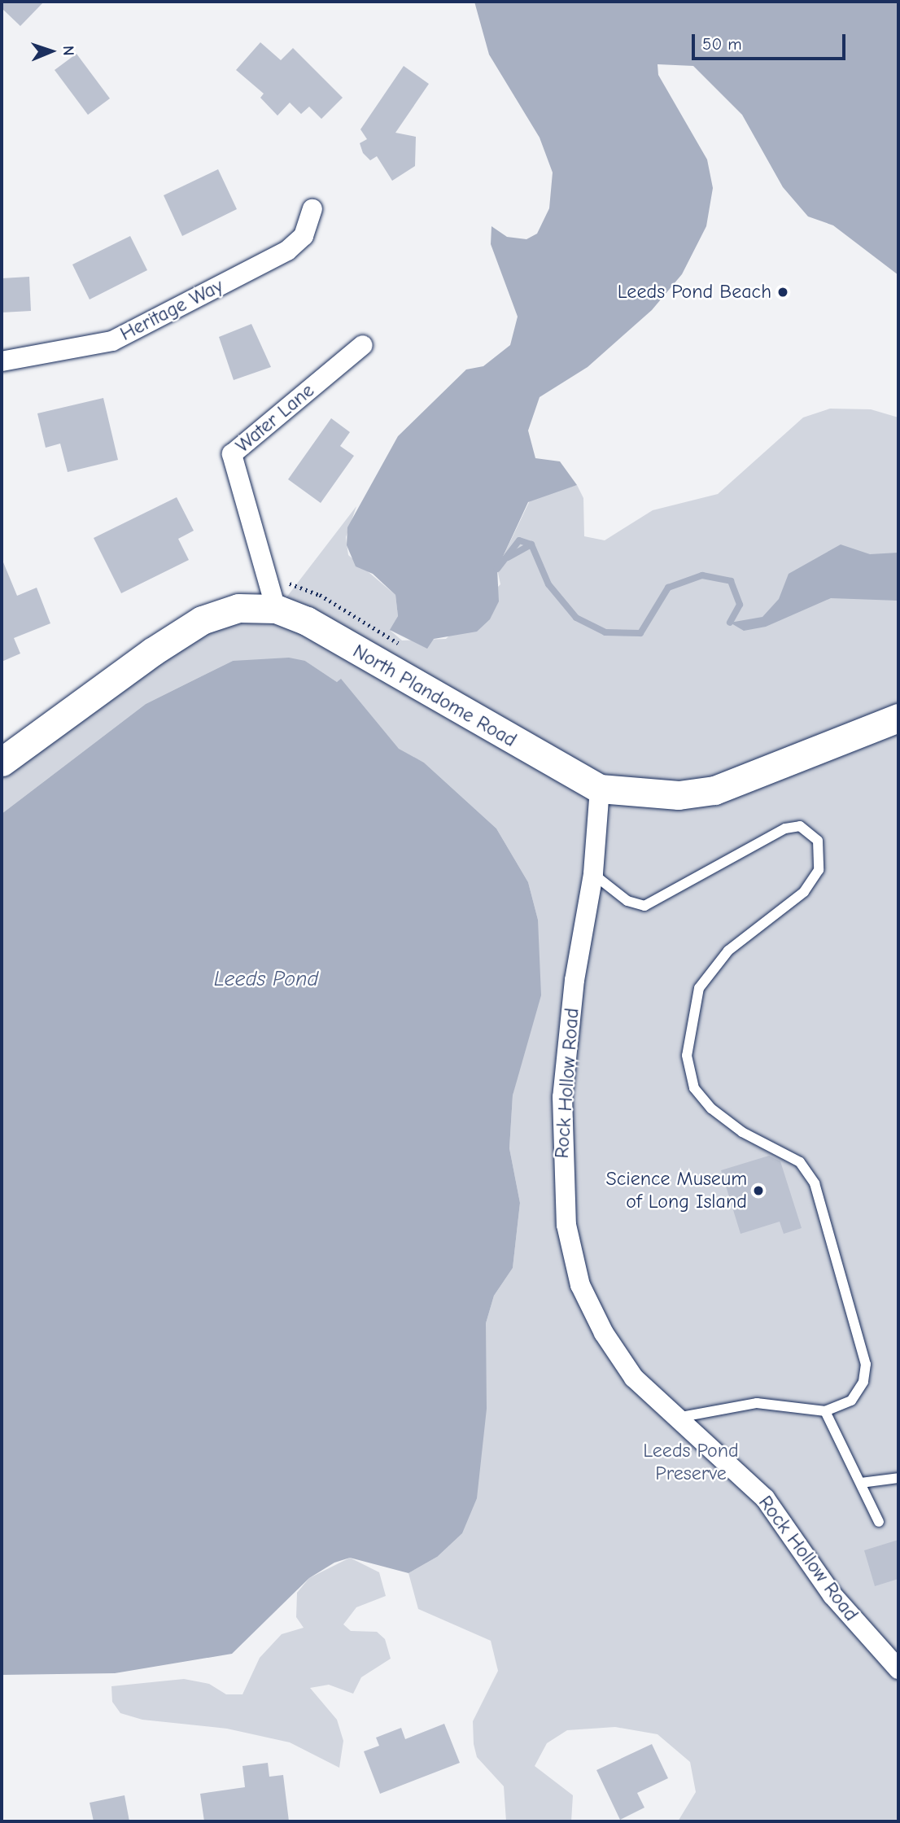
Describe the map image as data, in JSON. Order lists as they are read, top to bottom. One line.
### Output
{"streets":{"main road":["North Plandome Road"],"street":["Heritage Way","Water Lane","Rock Hollow Road"]},"crossings":[["Water Lane","North Plandome Road"],["North Plandome Road","Rock Hollow Road"]],"water":["Leeds Pond"],"parks":["Leeds Pond Preserve"],"places":["Leeds Pond Beach","Science Museum of Long Island"],"scale_bar":"50 m","north":"right"}
